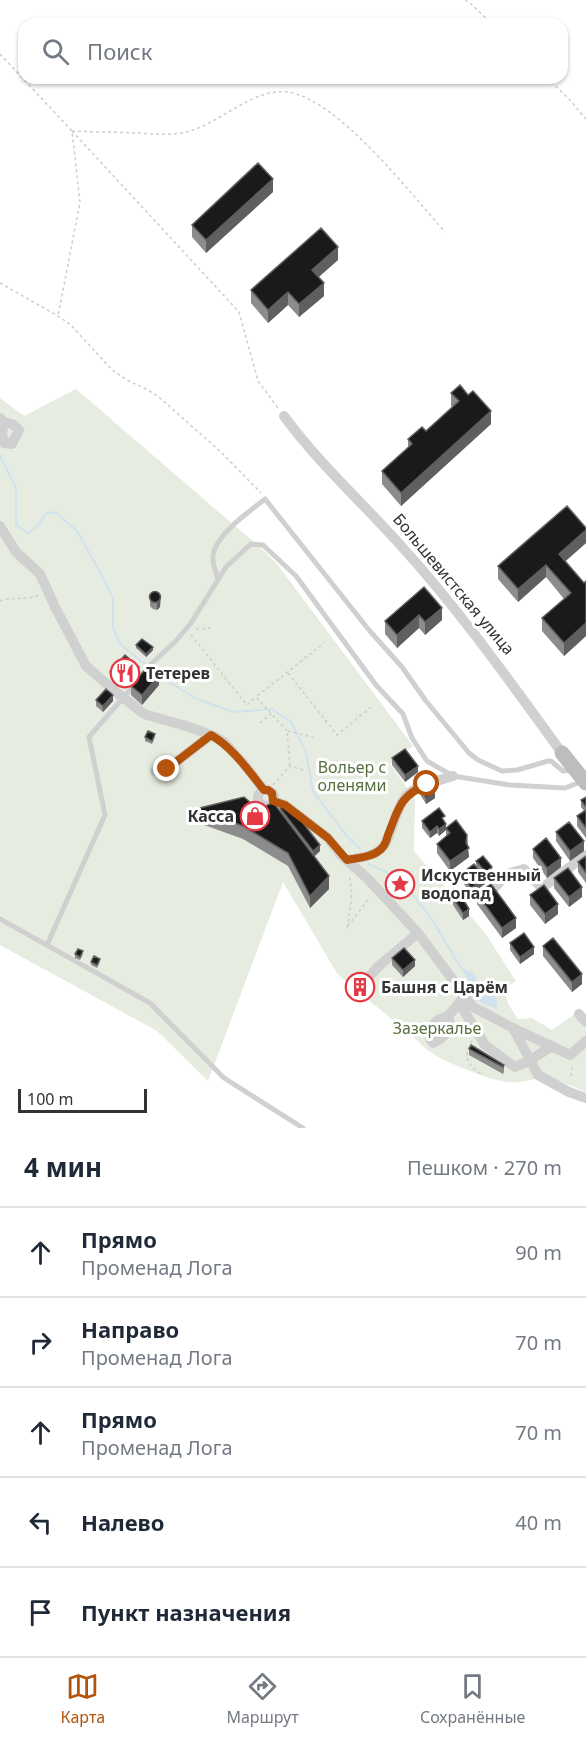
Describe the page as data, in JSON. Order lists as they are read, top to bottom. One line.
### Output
{"streets":{"street":["Большевистская улица"]},"parks":["Вольер с оленями","Зазеркалье"],"places":{"restaurant":["Тетерев"],"shop":["Касса"],"place":["Искуственный водопад"],"building":["Башня с Царём"]},"scale_bar":"100 m","page":{"search":"Поиск","scale":"100 m","heading":["4 мин","Пешком · 270 m"],"list":[["Прямо","Променад Лога","90 m"],["Направо","Променад Лога","70 m"],["Прямо","Променад Лога","70 m"],["Налево","40 m"],"Пункт назначения"],"nav":["Карта","Маршрут","Сохранённые"]}}
